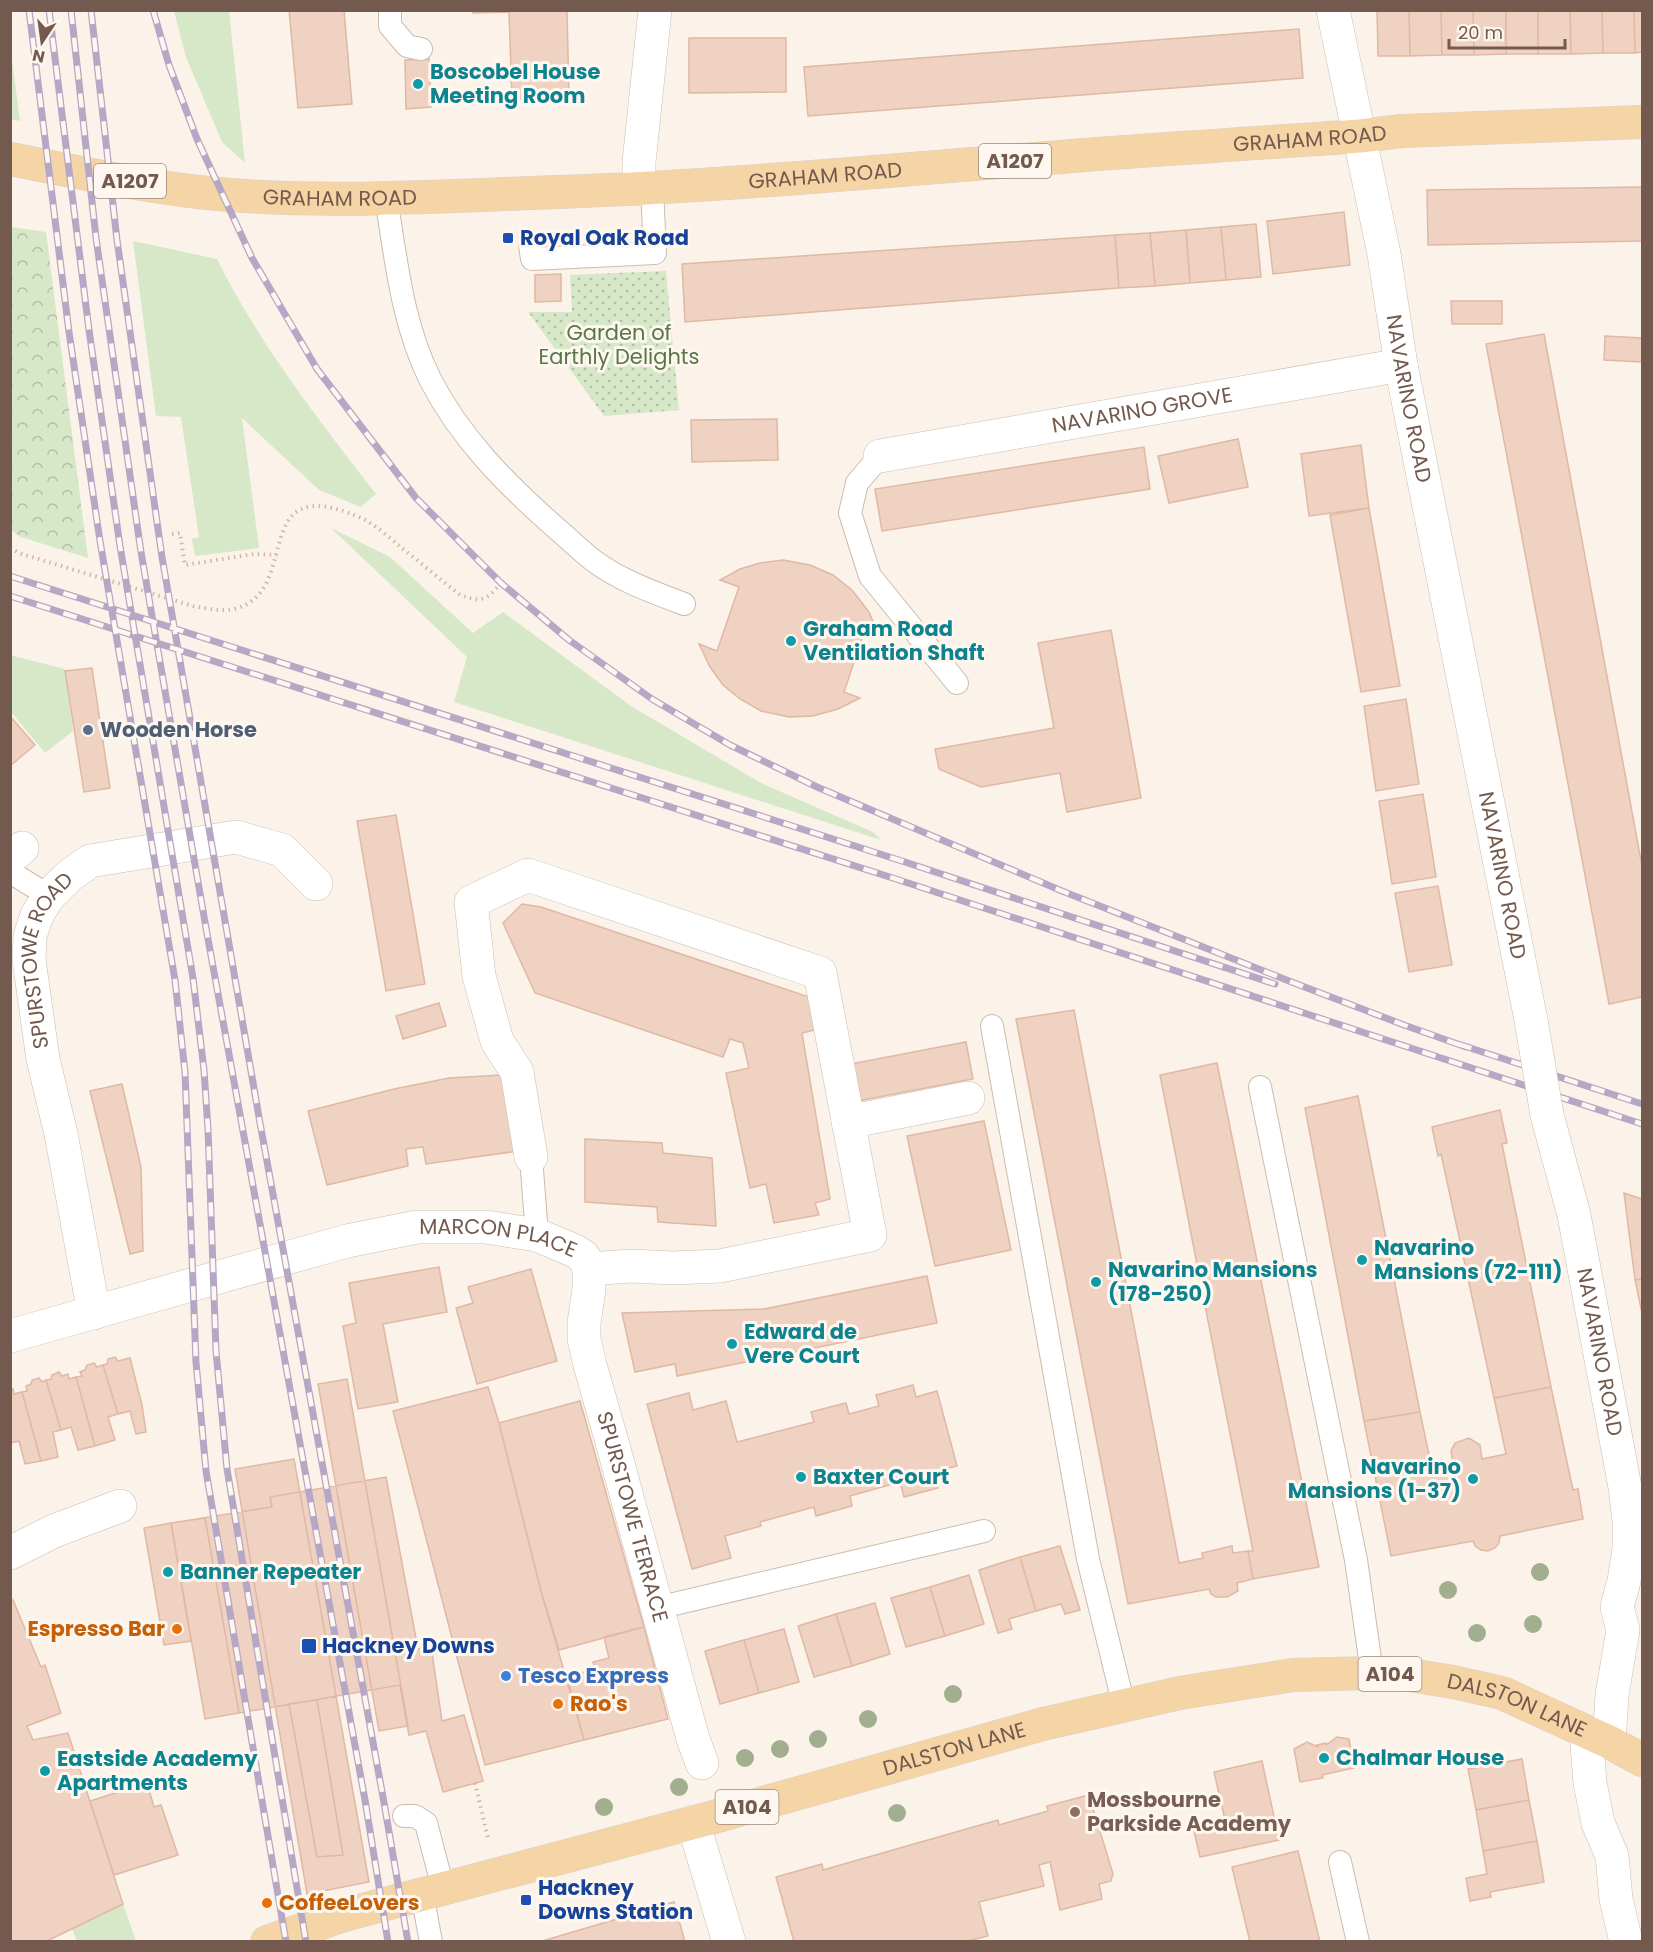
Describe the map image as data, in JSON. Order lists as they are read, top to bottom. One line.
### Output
{"streets":{"main road":["GRAHAM ROAD","A1207","A104","DALSTON LANE"],"street":["NAVARINO ROAD","NAVARINO GROVE","SPURSTOWE ROAD","MARCON PLACE","SPURSTOWE TERRACE"]},"crossings":[["GRAHAM ROAD","NAVARINO ROAD"],["NAVARINO ROAD","NAVARINO GROVE"],["NAVARINO ROAD","DALSTON LANE"],["SPURSTOWE ROAD","MARCON PLACE"],["MARCON PLACE","SPURSTOWE TERRACE"]],"parks":["Garden of Earthly Delights"],"places":{"other":["Boscobel House Meeting Room","Graham Road Ventilation Shaft","Wooden Horse","Navarino Mansions (72-111)","Navarino Mansions (178-250)","Edward de Vere Court","Baxter Court","Navarino Mansions (1-37)","Banner Repeater","Espresso Bar","Tesco Express","Rao's","Chalmar House","Eastside Academy Apartments","Mossbourne Parkside Academy","CoffeeLovers"],"transit":["Royal Oak Road","Hackney Downs","Hackney Downs Station"]},"scale_bar":"20 m","north":"bottom"}
